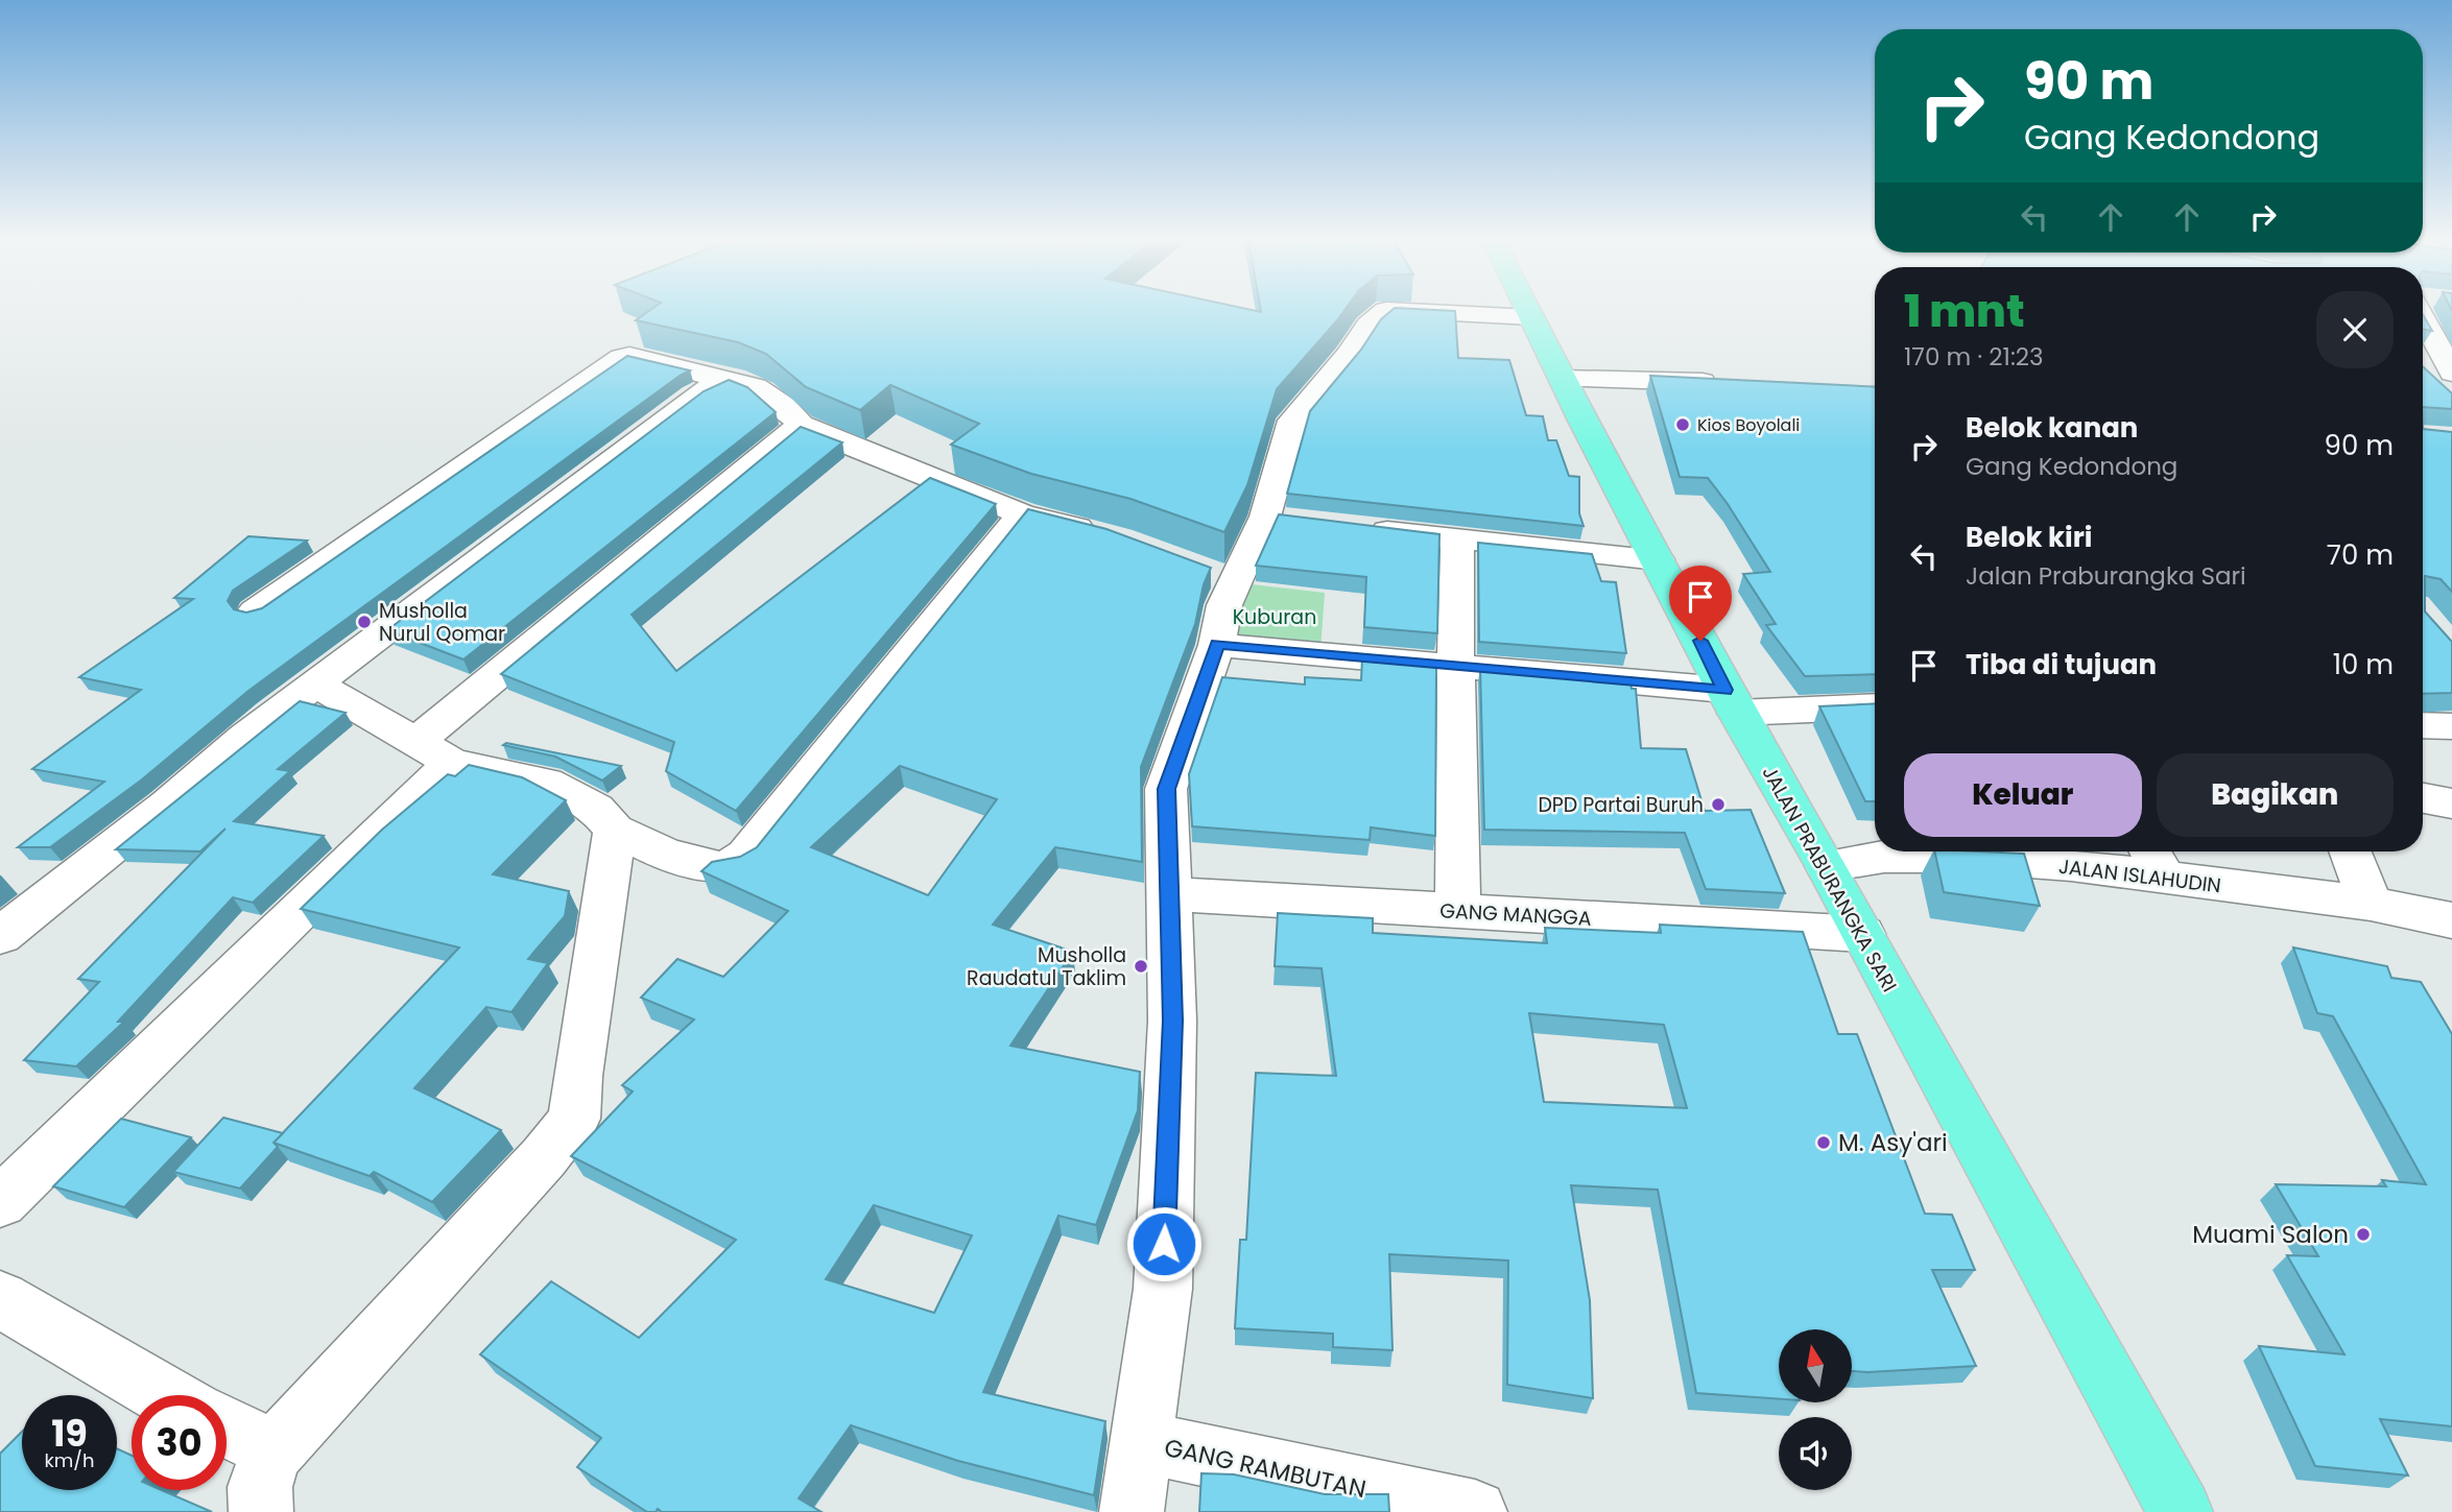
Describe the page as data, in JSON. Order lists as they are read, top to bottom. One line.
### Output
{"streets":{"main road":["JALAN PRABURANGKA SARI"],"street":["JALAN ISLAHUDIN","GANG MANGGA","GANG RAMBUTAN"]},"crossings":[["JALAN ISLAHUDIN","JALAN PRABURANGKA SARI"],["JALAN PRABURANGKA SARI","GANG MANGGA"]],"parks":["Kuburan"],"places":["Kios Boyolali","Musholla Nurul Qomar","DPD Partai Buruh","Musholla Raudatul Taklim","M. Asy'ari","Muami Salon"],"north":"top","page":{"turn":["90 m","Gang Kedondong"],"heading":["1 mnt","170 m · 21:23"],"list":[{"name":"Belok kanan","note":"Gang Kedondong","value":"90 m"},{"name":"Belok kiri","note":"Jalan Praburangka Sari","value":"70 m"},{"name":"Tiba di tujuan","value":"10 m"}],"buttons":["Keluar","Bagikan"],"speed":"19 km/h","limit":"30"}}
